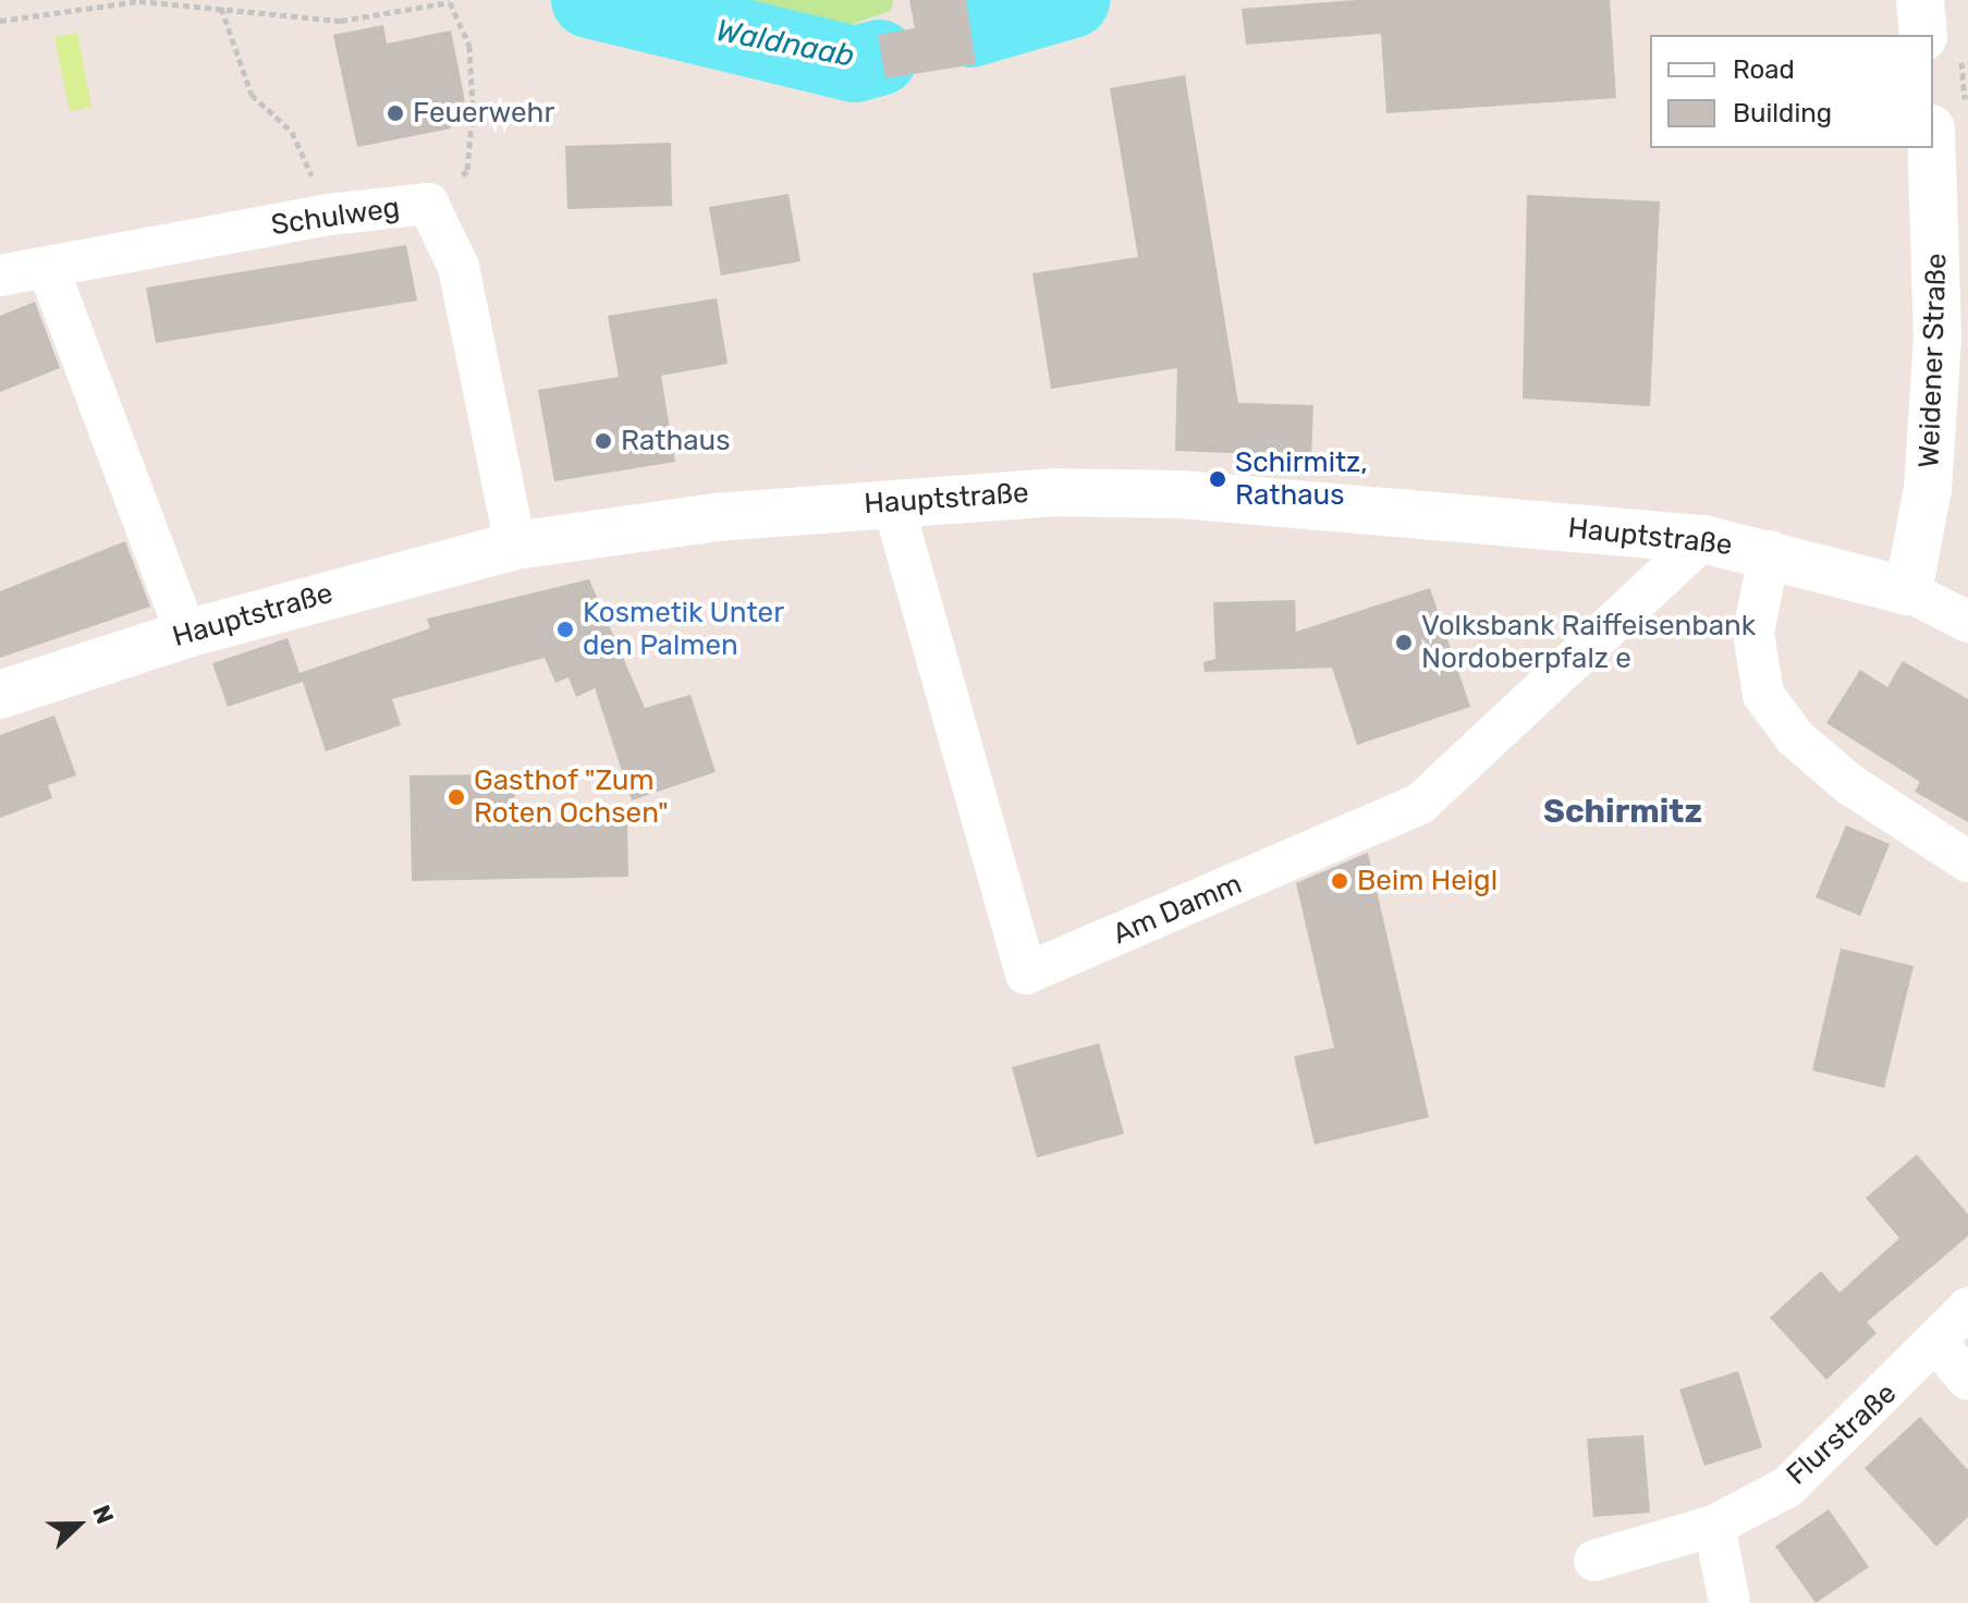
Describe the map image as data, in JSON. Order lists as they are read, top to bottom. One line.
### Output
{"streets":{"street":["Schulweg","Weidener Straße","Hauptstraße","Am Damm","Flurstraße"]},"crossings":[["Schulweg","Hauptstraße"],["Weidener Straße","Hauptstraße"],["Hauptstraße","Am Damm"]],"districts":["Schirmitz"],"water":["Waldnaab"],"places":["Feuerwehr","Rathaus","Schirmitz, Rathaus","Kosmetik Unter den Palmen","Volksbank Raiffeisenbank Nordoberpfalz e","Gasthof \"Zum Roten Ochsen\"","Beim Heigl"],"legend":["Road","Building"],"north":"right"}
